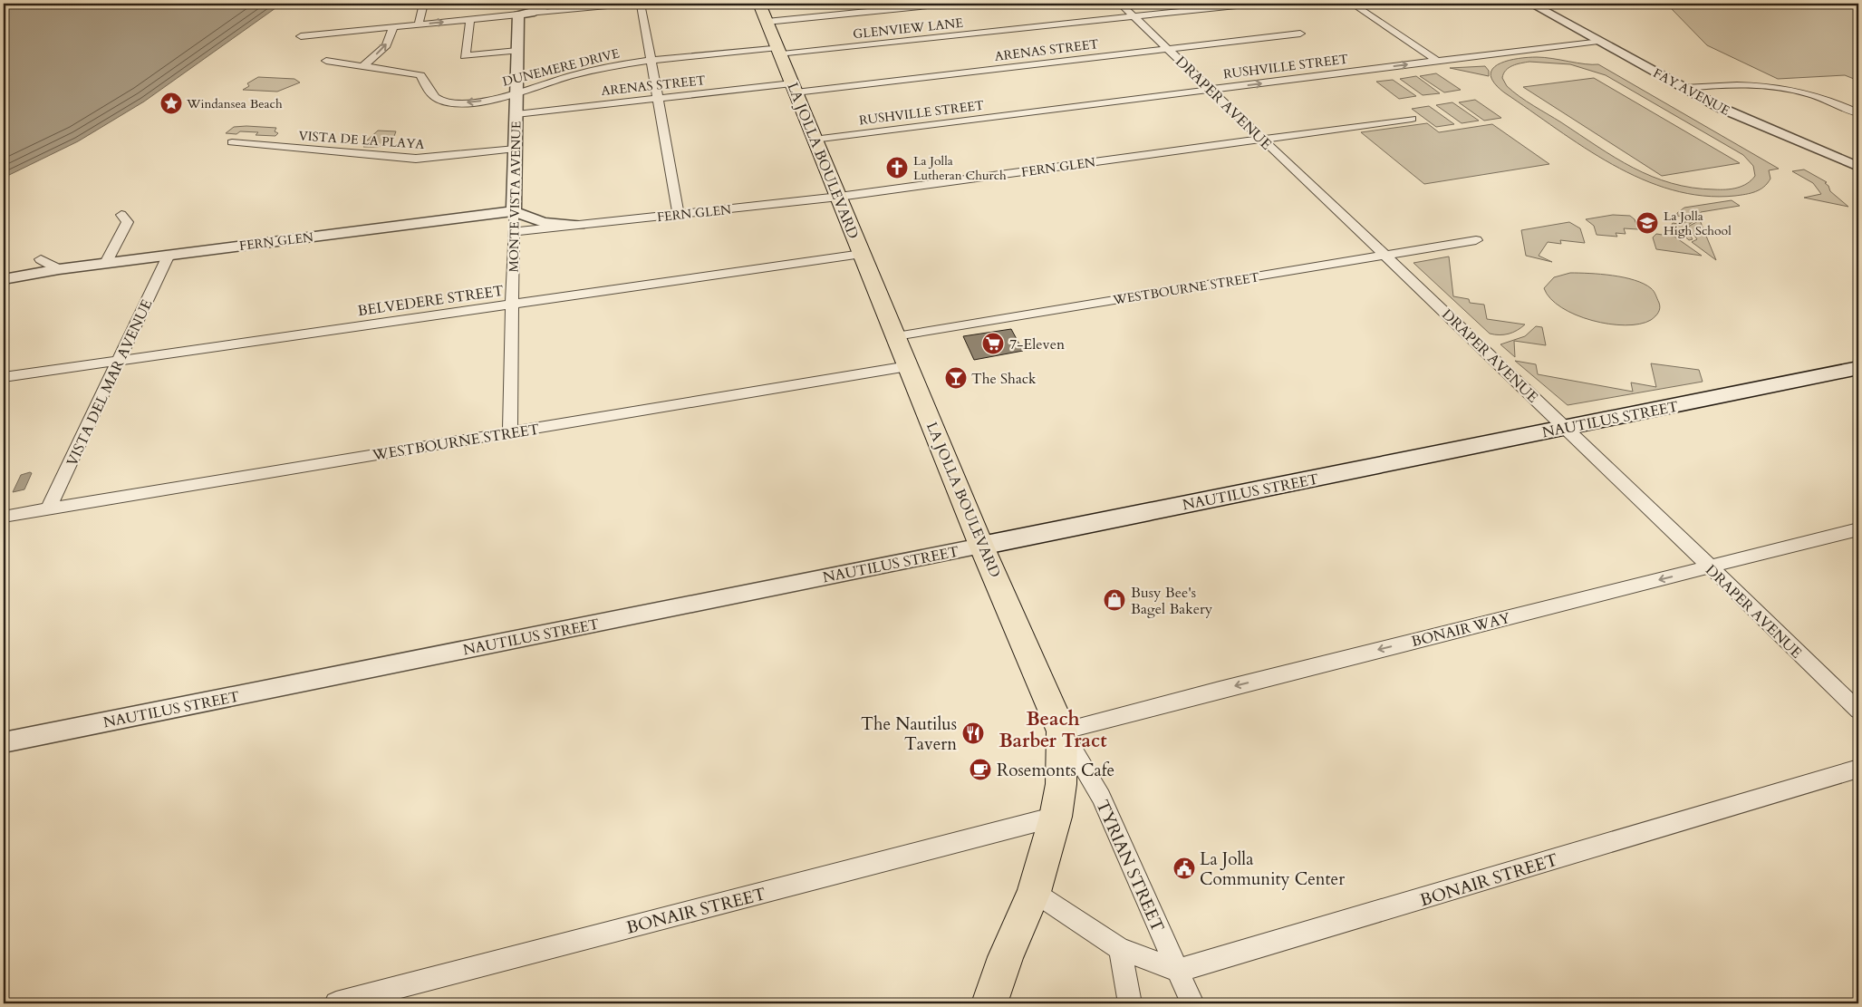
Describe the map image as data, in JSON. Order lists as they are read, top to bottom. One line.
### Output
{"streets":{"main road":["LA JOLLA BOULEVARD","NAUTILUS STREET"],"street":["GLENVIEW LANE","ARENAS STREET","RUSHVILLE STREET","DUNEMERE DRIVE","FAY AVENUE","DRAPER AVENUE","VISTA DE LA PLAYA","FERN GLEN","MONTE VISTA AVENUE","WESTBOURNE STREET","BELVEDERE STREET","VISTA DEL MAR AVENUE","BONAIR WAY","TYRIAN STREET","BONAIR STREET"]},"crossings":[["GLENVIEW LANE","DUNEMERE DRIVE"],["GLENVIEW LANE","DRAPER AVENUE"],["GLENVIEW LANE","LA JOLLA BOULEVARD"],["ARENAS STREET","DRAPER AVENUE"],["ARENAS STREET","LA JOLLA BOULEVARD"],["ARENAS STREET","MONTE VISTA AVENUE"],["RUSHVILLE STREET","FAY AVENUE"],["RUSHVILLE STREET","DRAPER AVENUE"],["RUSHVILLE STREET","LA JOLLA BOULEVARD"],["DUNEMERE DRIVE","LA JOLLA BOULEVARD"],["DUNEMERE DRIVE","MONTE VISTA AVENUE"],["DRAPER AVENUE","FERN GLEN"],["DRAPER AVENUE","WESTBOURNE STREET"],["DRAPER AVENUE","NAUTILUS STREET"],["DRAPER AVENUE","BONAIR WAY"],["VISTA DE LA PLAYA","MONTE VISTA AVENUE"],["LA JOLLA BOULEVARD","FERN GLEN"],["LA JOLLA BOULEVARD","WESTBOURNE STREET"],["LA JOLLA BOULEVARD","BELVEDERE STREET"],["LA JOLLA BOULEVARD","NAUTILUS STREET"],["LA JOLLA BOULEVARD","BONAIR WAY"],["LA JOLLA BOULEVARD","TYRIAN STREET"],["LA JOLLA BOULEVARD","BONAIR STREET"],["FERN GLEN","MONTE VISTA AVENUE"],["FERN GLEN","VISTA DEL MAR AVENUE"],["MONTE VISTA AVENUE","WESTBOURNE STREET"],["MONTE VISTA AVENUE","BELVEDERE STREET"],["WESTBOURNE STREET","VISTA DEL MAR AVENUE"],["BELVEDERE STREET","VISTA DEL MAR AVENUE"],["BONAIR WAY","TYRIAN STREET"],["TYRIAN STREET","BONAIR STREET"]],"one_way":["BONAIR WAY"],"districts":["Beach Barber Tract"],"places":{"place":["Windansea Beach"],"church":["La Jolla Lutheran Church"],"school or university":["La Jolla High School"],"supermarket":["7-Eleven"],"bar":["The Shack"],"shop":["Busy Bee's Bagel Bakery"],"restaurant":["The Nautilus Tavern"],"cafe":["Rosemonts Cafe"],"public building":["La Jolla Community Center"]}}
